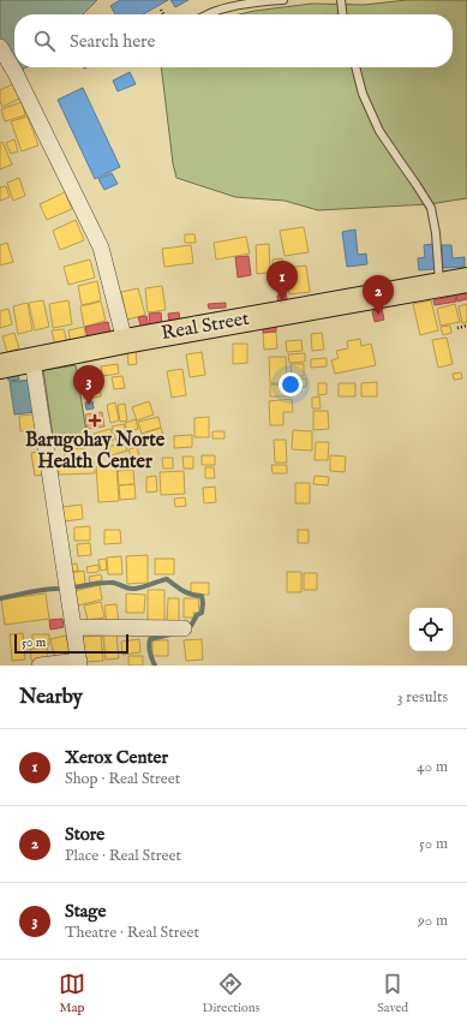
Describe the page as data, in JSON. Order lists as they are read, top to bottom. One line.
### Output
{"streets":{"main road":["Real Street"]},"places":{"health":["Barugohay Norte Health Center"]},"scale_bar":"50 m","page":{"search":"Search here","pins":["1","2","3"],"scale":"50 m","heading":["Nearby","3 results"],"list":[{"mark":"1","name":"Xerox Center","note":"Shop · Real Street","value":"40 m"},{"mark":"2","name":"Store","note":"Place · Real Street","value":"50 m"},{"mark":"3","name":"Stage","note":"Theatre · Real Street","value":"90 m"}],"nav":["Map","Directions","Saved"]}}
